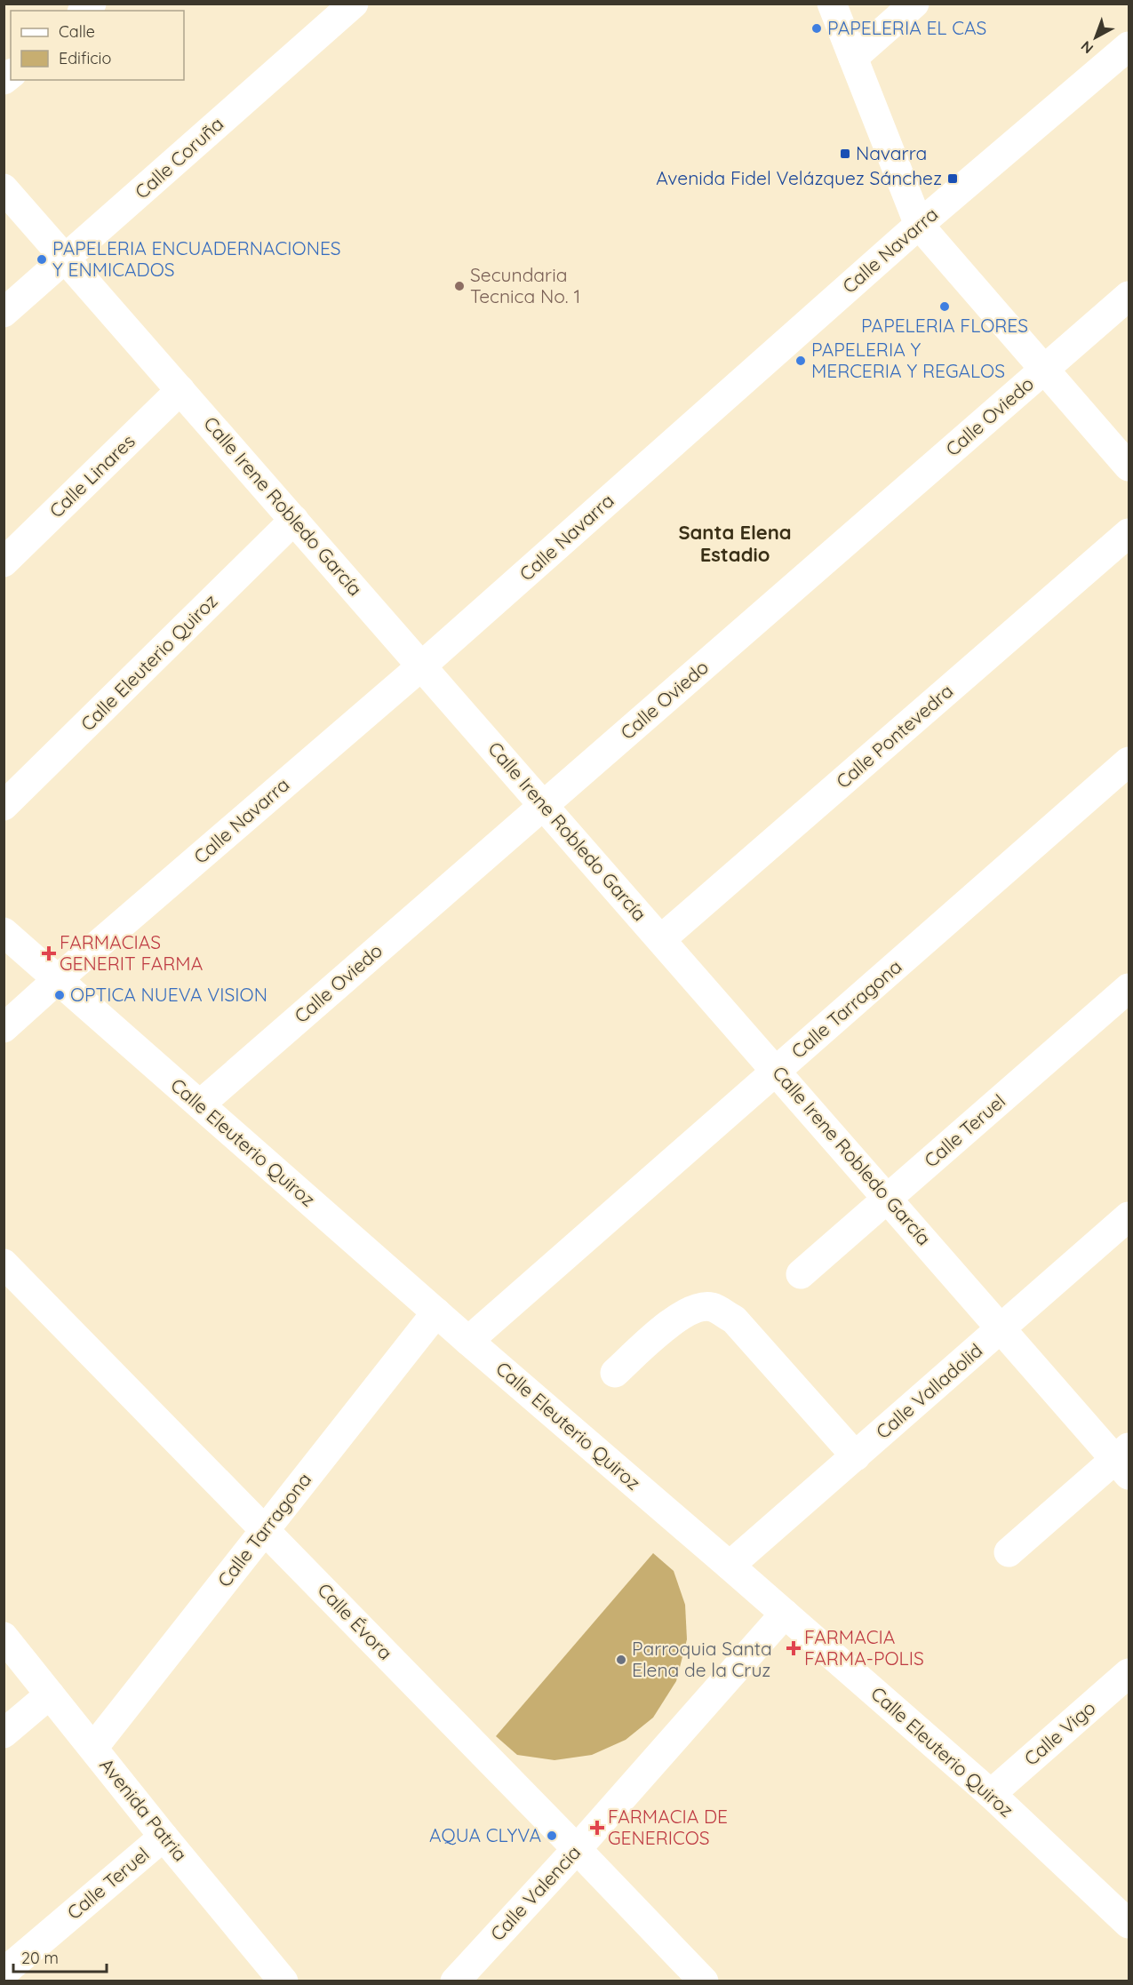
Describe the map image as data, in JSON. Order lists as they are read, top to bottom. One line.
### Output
{"streets":{"street":["Calle Coruña","Calle Navarra","Calle Oviedo","Calle Linares","Calle Irene Robledo García","Calle Eleuterio Quiroz","Calle Pontevedra","Calle Tarragona","Calle Teruel","Calle Valladolid","Calle Évora","Calle Vigo","Avenida Patria","Calle Valencia"]},"crossings":[["Calle Coruña","Calle Irene Robledo García"],["Calle Navarra","Calle Irene Robledo García"],["Calle Navarra","Calle Eleuterio Quiroz"],["Calle Oviedo","Calle Irene Robledo García"],["Calle Oviedo","Calle Eleuterio Quiroz"],["Calle Linares","Calle Irene Robledo García"],["Calle Irene Robledo García","Calle Eleuterio Quiroz"],["Calle Irene Robledo García","Calle Pontevedra"],["Calle Irene Robledo García","Calle Tarragona"],["Calle Irene Robledo García","Calle Teruel"],["Calle Irene Robledo García","Calle Valladolid"],["Calle Eleuterio Quiroz","Calle Tarragona"],["Calle Eleuterio Quiroz","Calle Valladolid"],["Calle Eleuterio Quiroz","Calle Vigo"],["Calle Eleuterio Quiroz","Calle Valencia"],["Calle Tarragona","Calle Évora"],["Calle Tarragona","Avenida Patria"],["Calle Teruel","Avenida Patria"],["Calle Évora","Calle Valencia"]],"districts":["Santa Elena Estadio"],"places":{"other":["PAPELERIA EL CAS","PAPELERIA ENCUADERNACIONES Y ENMICADOS","Secundaria Tecnica No. 1","PAPELERIA FLORES","PAPELERIA Y MERCERIA Y REGALOS","OPTICA NUEVA VISION","Parroquia Santa Elena de la Cruz","AQUA CLYVA"],"transit":["Navarra","Avenida Fidel Velázquez Sánchez"],"health":["FARMACIAS GENERIT FARMA","FARMACIA FARMA-POLIS","FARMACIA DE GENERICOS"]},"legend":["Calle","Edificio"],"scale_bar":"20 m","north":"bottom left"}
